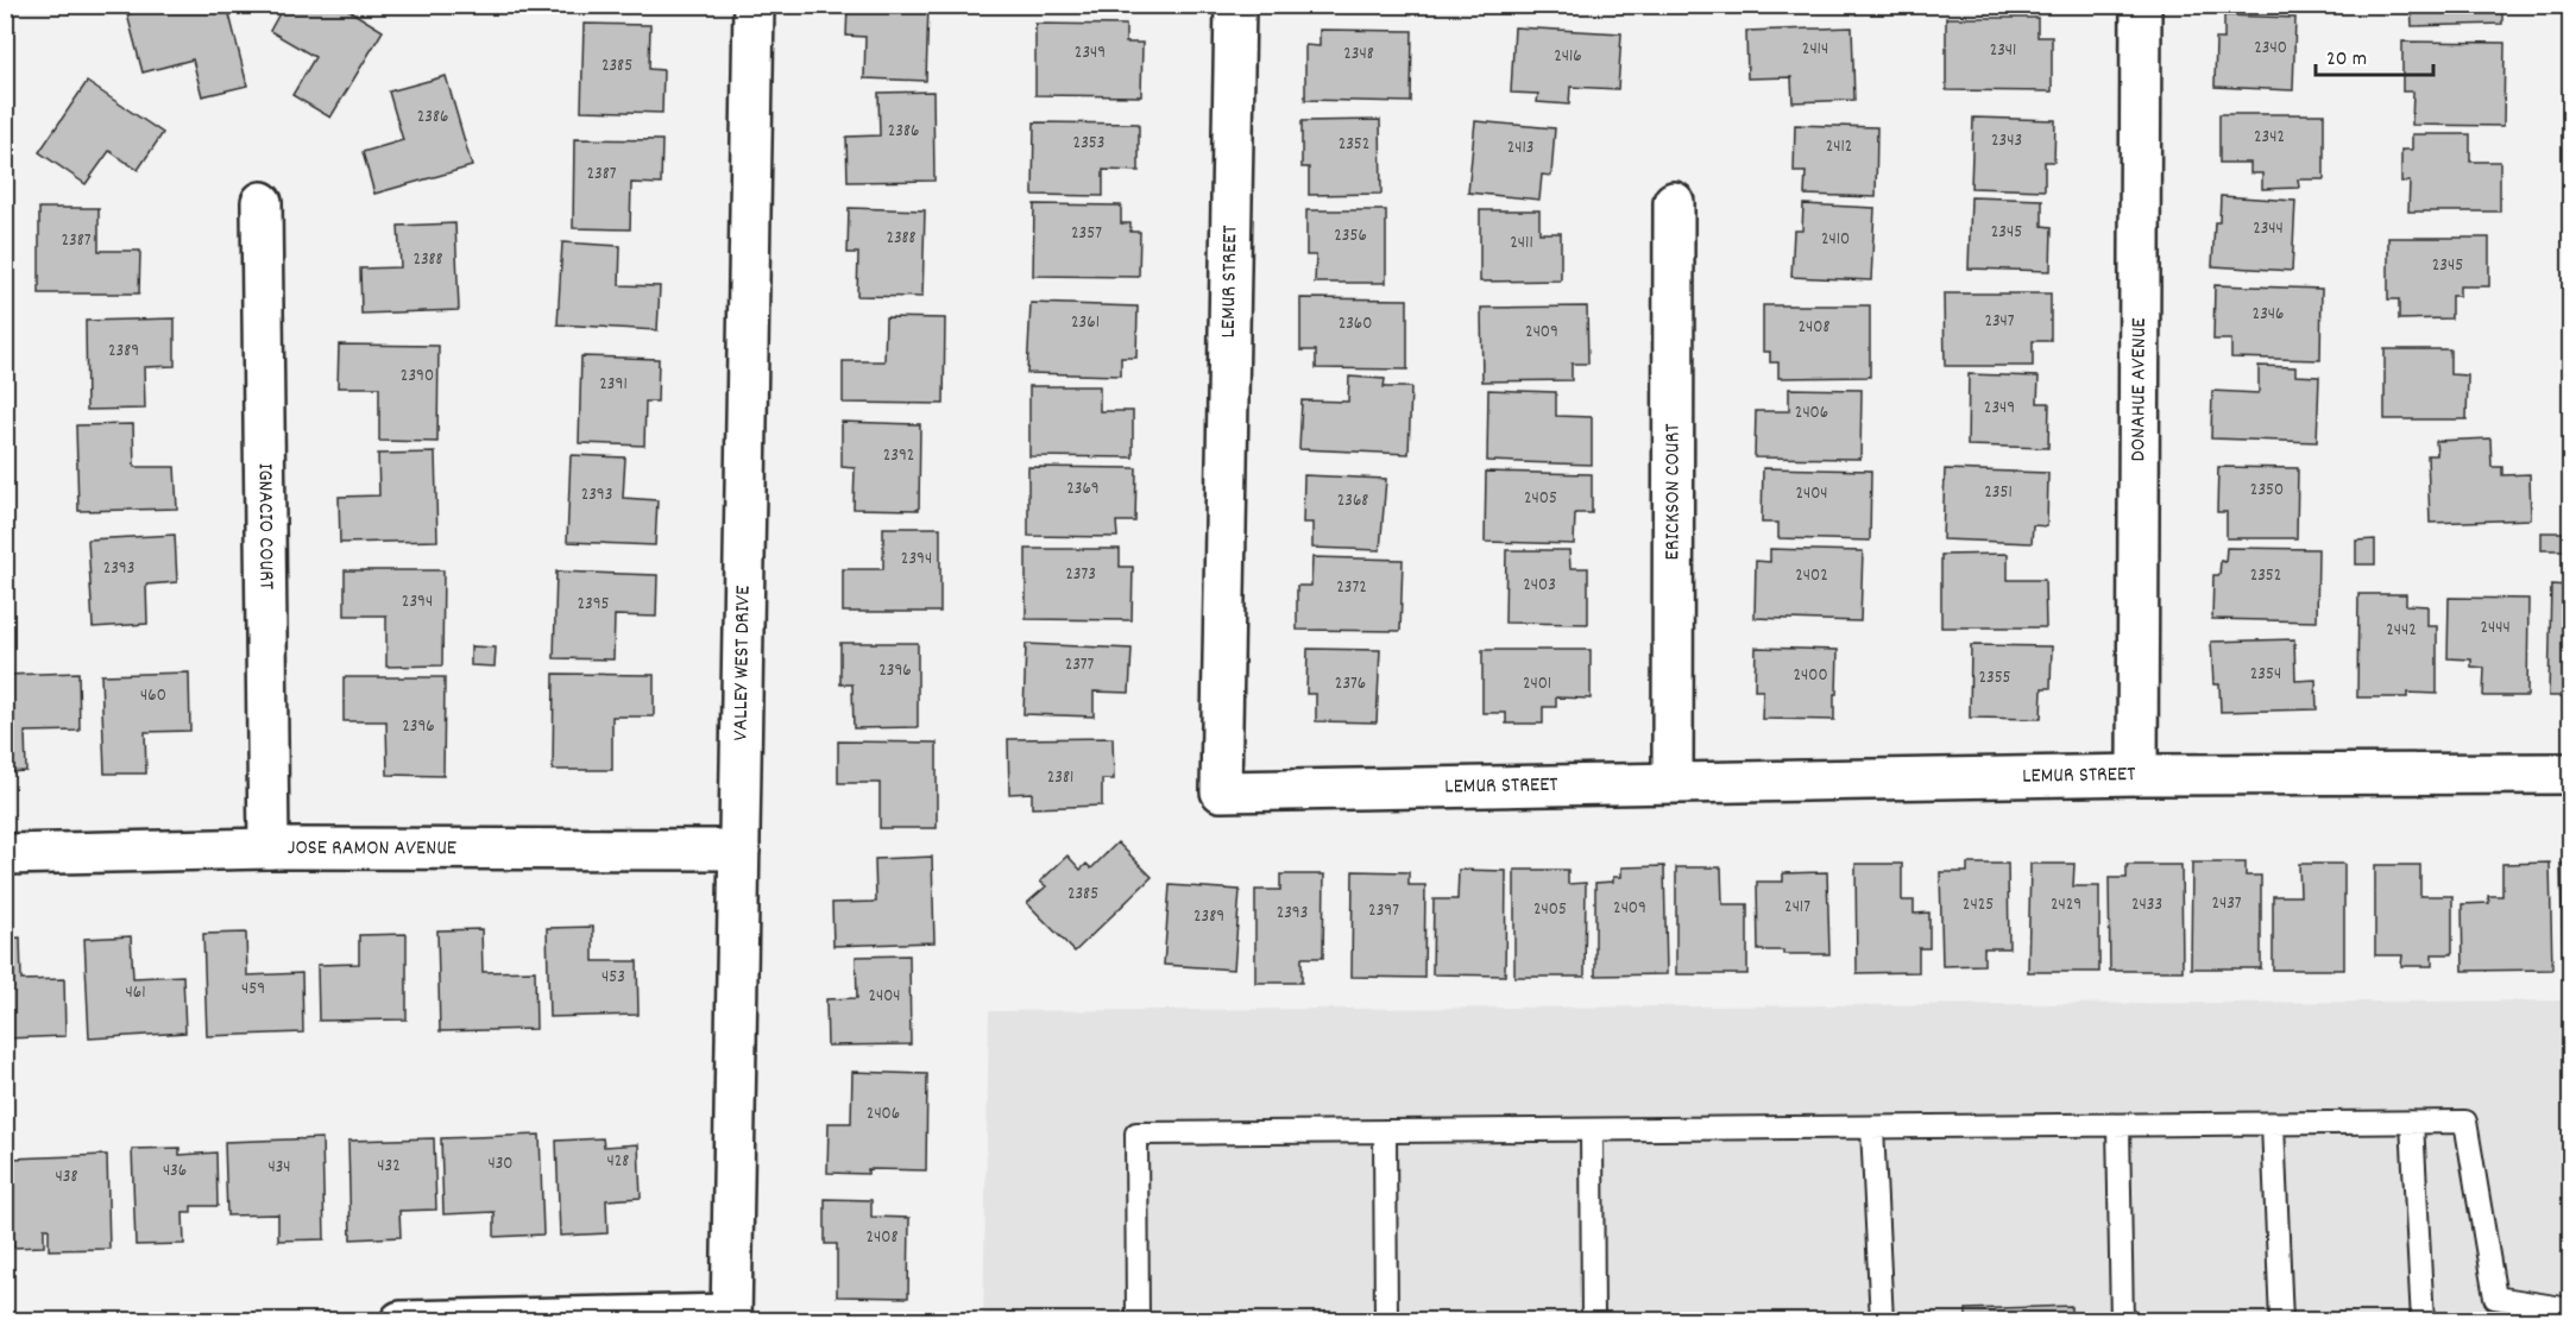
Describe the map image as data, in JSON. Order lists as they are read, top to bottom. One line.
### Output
{"streets":{"street":["LEMUR STREET","DONAHUE AVENUE","ERICKSON COURT","IGNACIO COURT","VALLEY WEST DRIVE","JOSE RAMON AVENUE"]},"crossings":[["LEMUR STREET","DONAHUE AVENUE"],["LEMUR STREET","ERICKSON COURT"],["IGNACIO COURT","JOSE RAMON AVENUE"],["VALLEY WEST DRIVE","JOSE RAMON AVENUE"]],"house_numbers":["2340","2414","2341","2349","2348","2416","2385","2386","2386","2342","2343","2353","2352","2412","2413","2387","2344","2345","2357","2356","2388","2410","2387","2411","2388","2345","2346","2347","2361","2360","2408","2409","2389","2390","2391","2349","2406","2392","2369","2350","2351","2404","2393","2405","2368","2394","2393","2373","2402","2352","2403","2372","2394","2395","2444","2442","2377","2396","2354","2400","2355","2376","2401","460","2396","2381","2385","2437","2425","2429","2433","2417","2409","2405","2397","2393","2389","453","459","461","2404","2406","428","430","432","434","436","438","2408"],"scale_bar":"20 m"}
